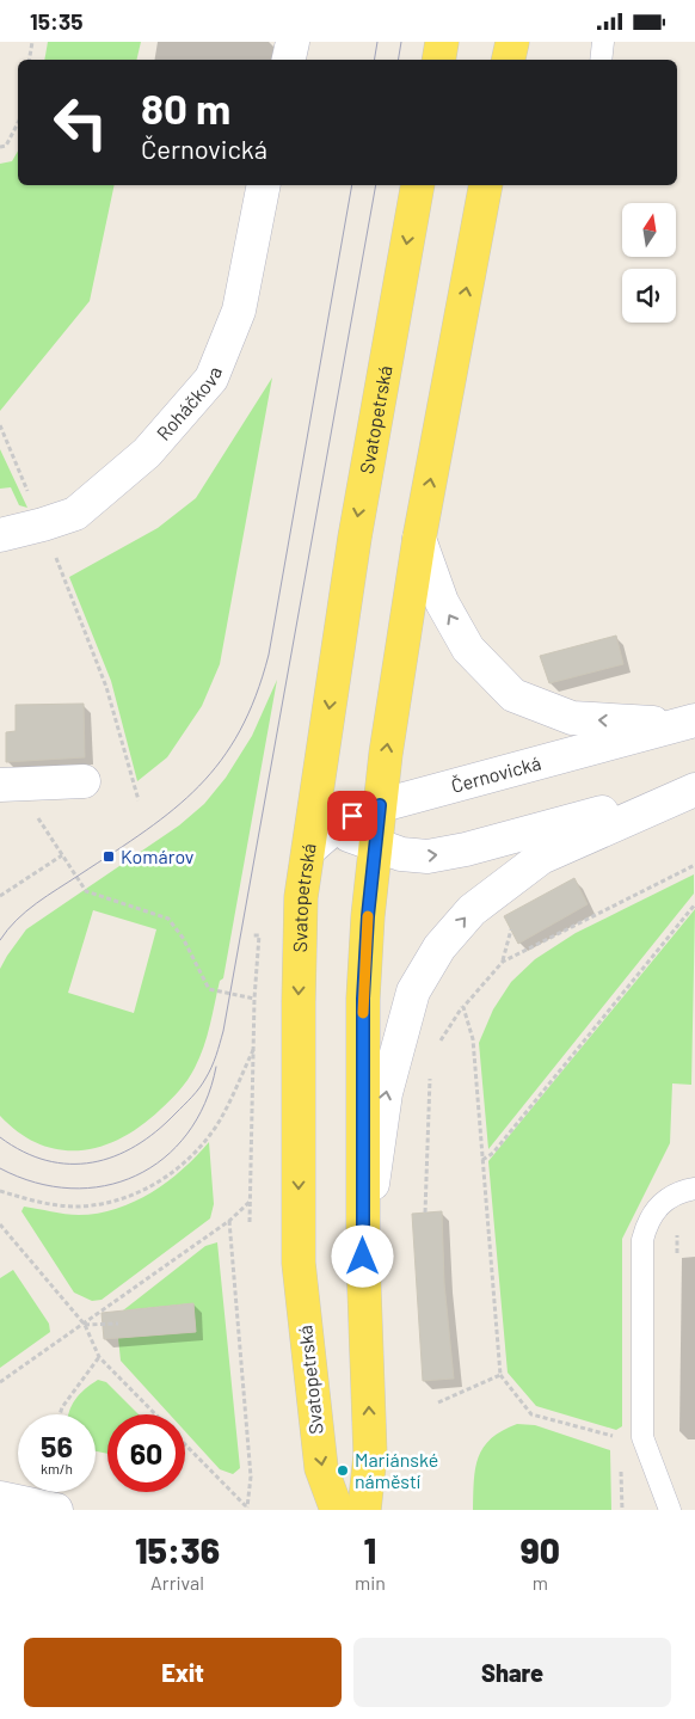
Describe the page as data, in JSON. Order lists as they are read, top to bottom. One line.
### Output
{"streets":{"main road":["Roháčkova","Svatopetrská","Černovická"]},"crossings":[["Svatopetrská","Černovická"]],"places":{"transit":["Komárov"],"other":["Mariánské náměstí"]},"north":"top","page":{"status":"15:35","turn":["80 m","Černovická"],"speed":"56 km/h","limit":"60","eta":["15:36","Arrival","1","min","90","m"],"buttons":["Exit","Share"]}}
